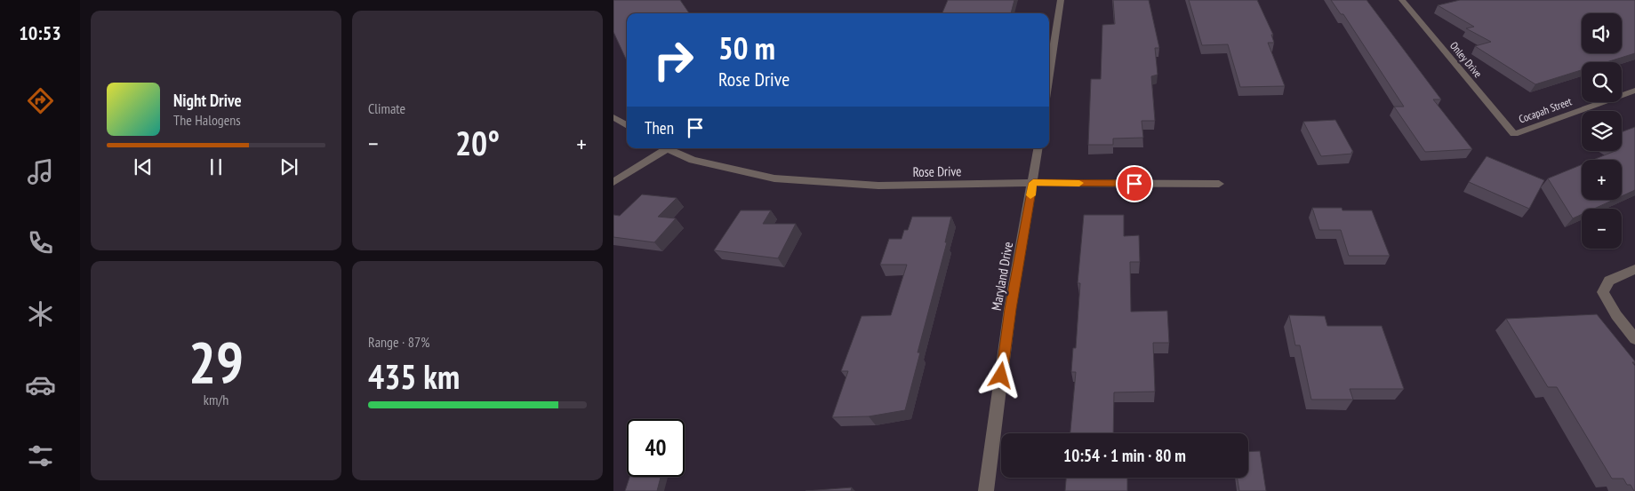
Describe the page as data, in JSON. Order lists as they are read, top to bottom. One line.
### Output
{"streets":{"street":["Onley Drive","Cocapah Street","Rose Drive","Maryland Drive"]},"crossings":[["Onley Drive","Cocapah Street"],["Rose Drive","Maryland Drive"]],"page":{"tabs":"10:53","tile":["Climate",["29","km/h"],["Range · 87%","435 km"]],"map_buttons":["+","−"],"turn":["50 m","Rose Drive"],"song":["Night Drive","The Halogens"],"then":"Then","heat":["−","20°","+"],"limit":"40","trip":"10:54 · 1 min · 80 m"}}
